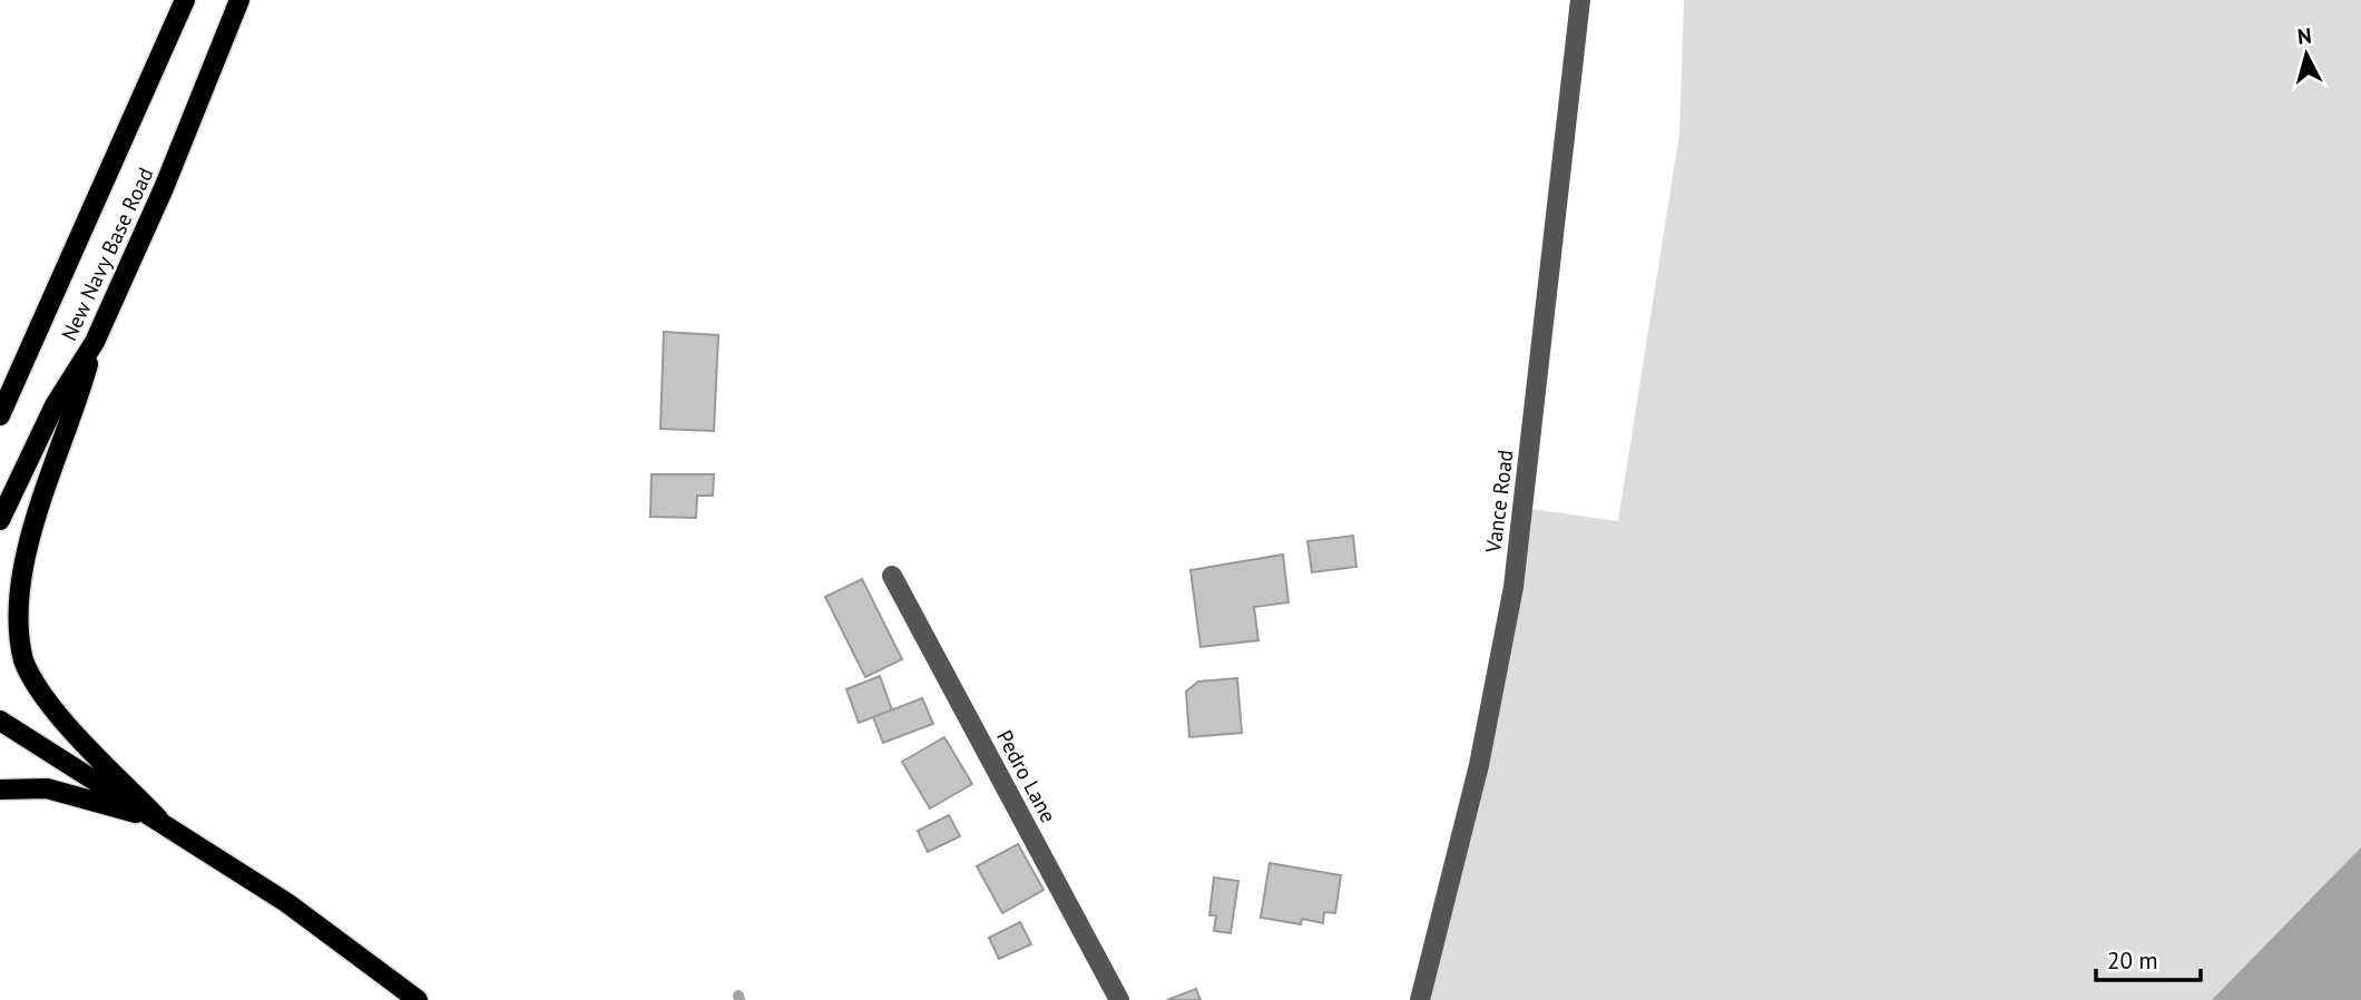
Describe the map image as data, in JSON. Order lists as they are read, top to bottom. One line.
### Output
{"streets":{"main road":["New Navy Base Road"],"street":["Vance Road","Pedro Lane"]},"scale_bar":"20 m","north":"top"}
